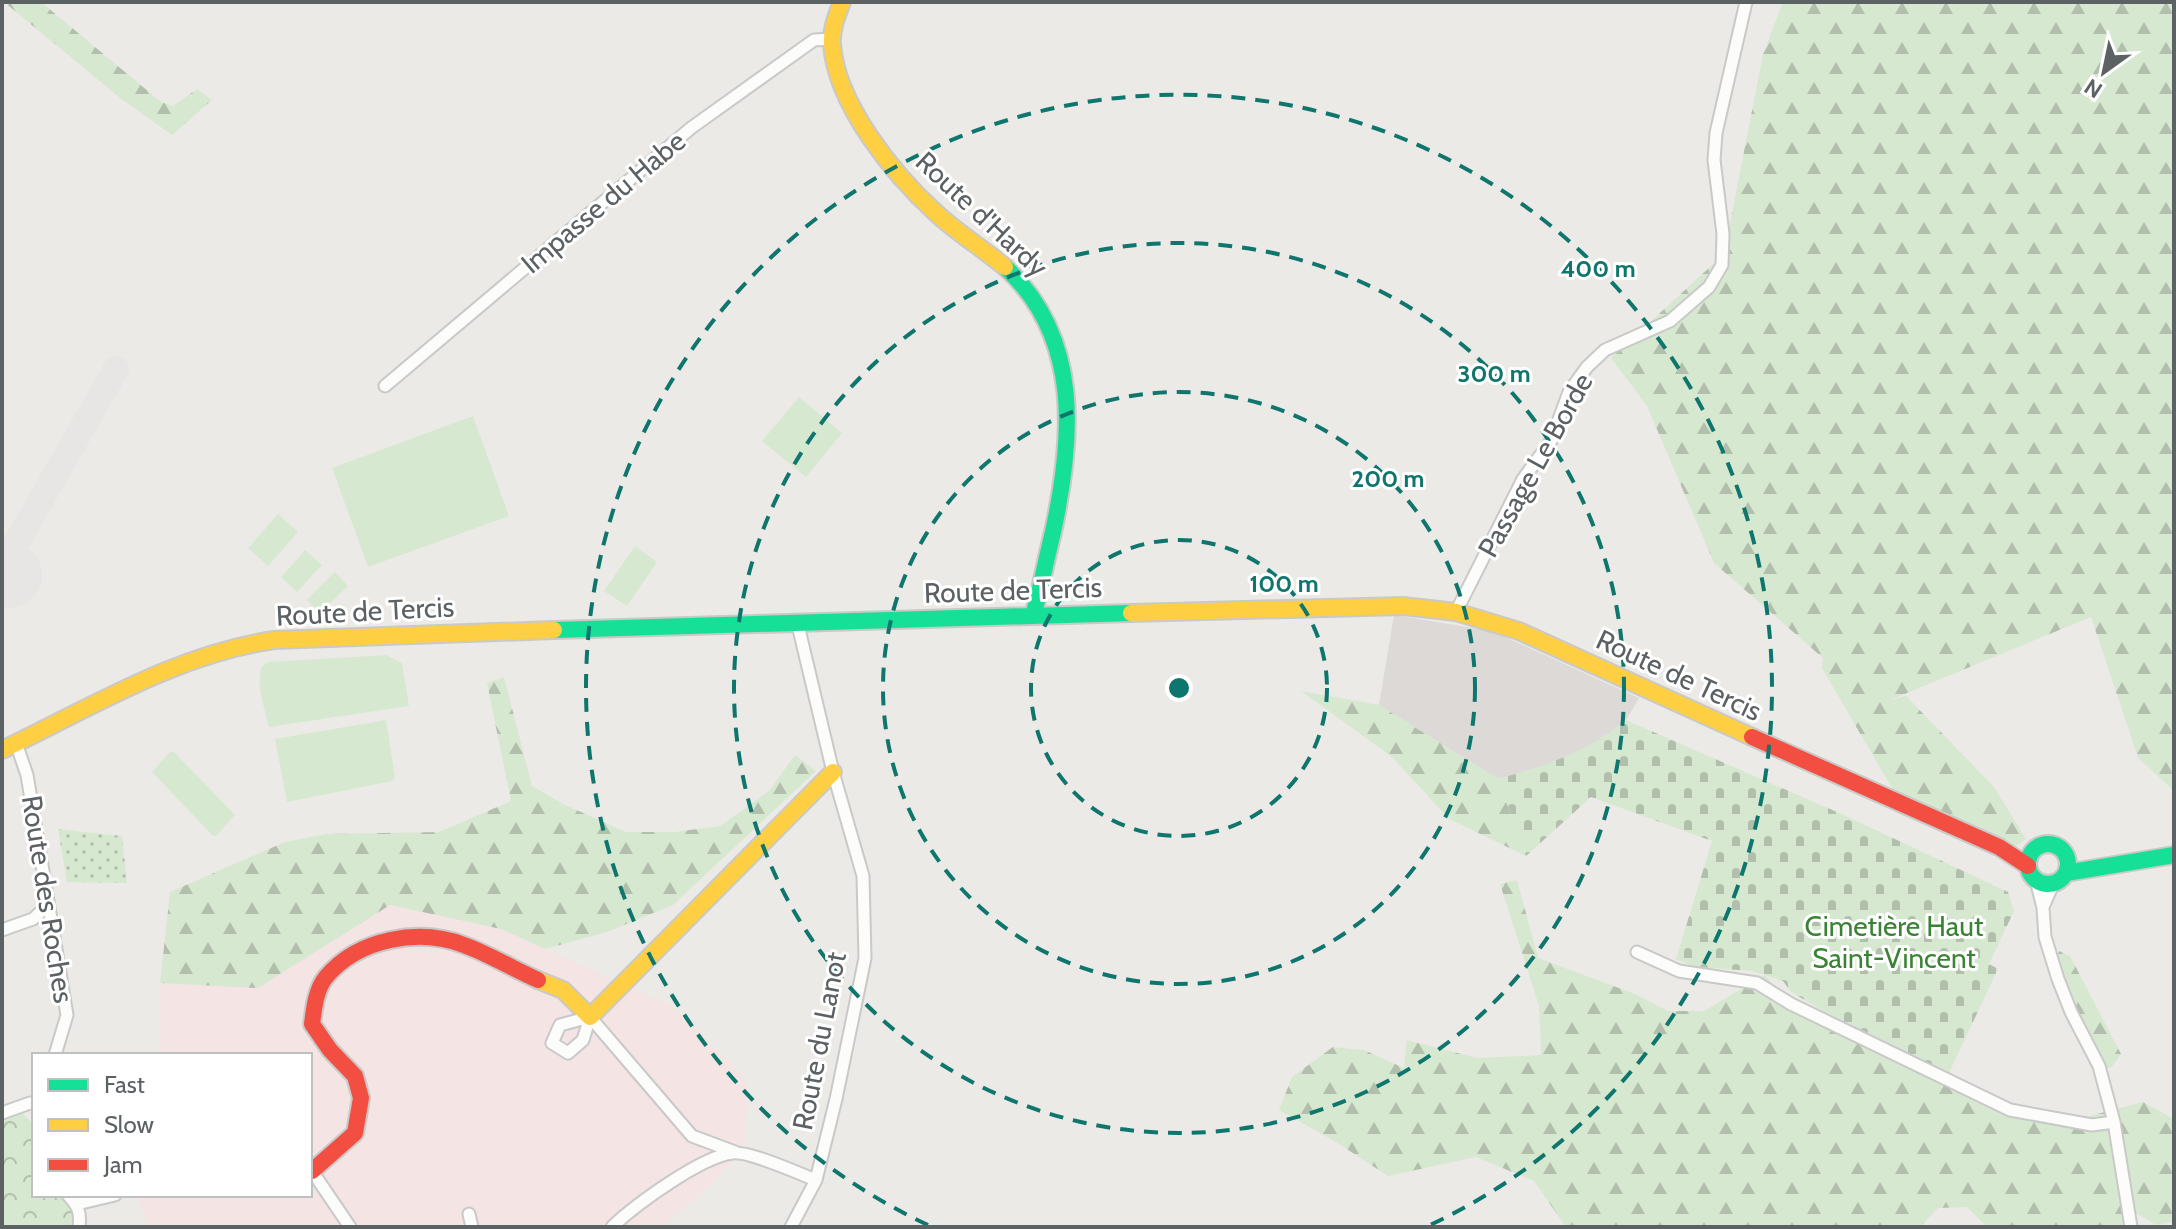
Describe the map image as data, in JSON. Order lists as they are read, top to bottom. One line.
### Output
{"streets":{"main road":["Route d'Hardy","Route de Tercis","Route du Lanot"],"street":["Impasse du Habe","Passage Le Borde","Route des Roches"]},"crossings":[["Impasse du Habe","Route d'Hardy"],["Route d'Hardy","Route de Tercis"],["Passage Le Borde","Route de Tercis"],["Route de Tercis","Route des Roches"],["Route de Tercis","Route du Lanot"]],"parks":["Cimetière Haut Saint-Vincent"],"legend":["Fast","Slow","Jam"],"north":"bottom left","rings":["400 m","300 m","200 m","100 m"]}
